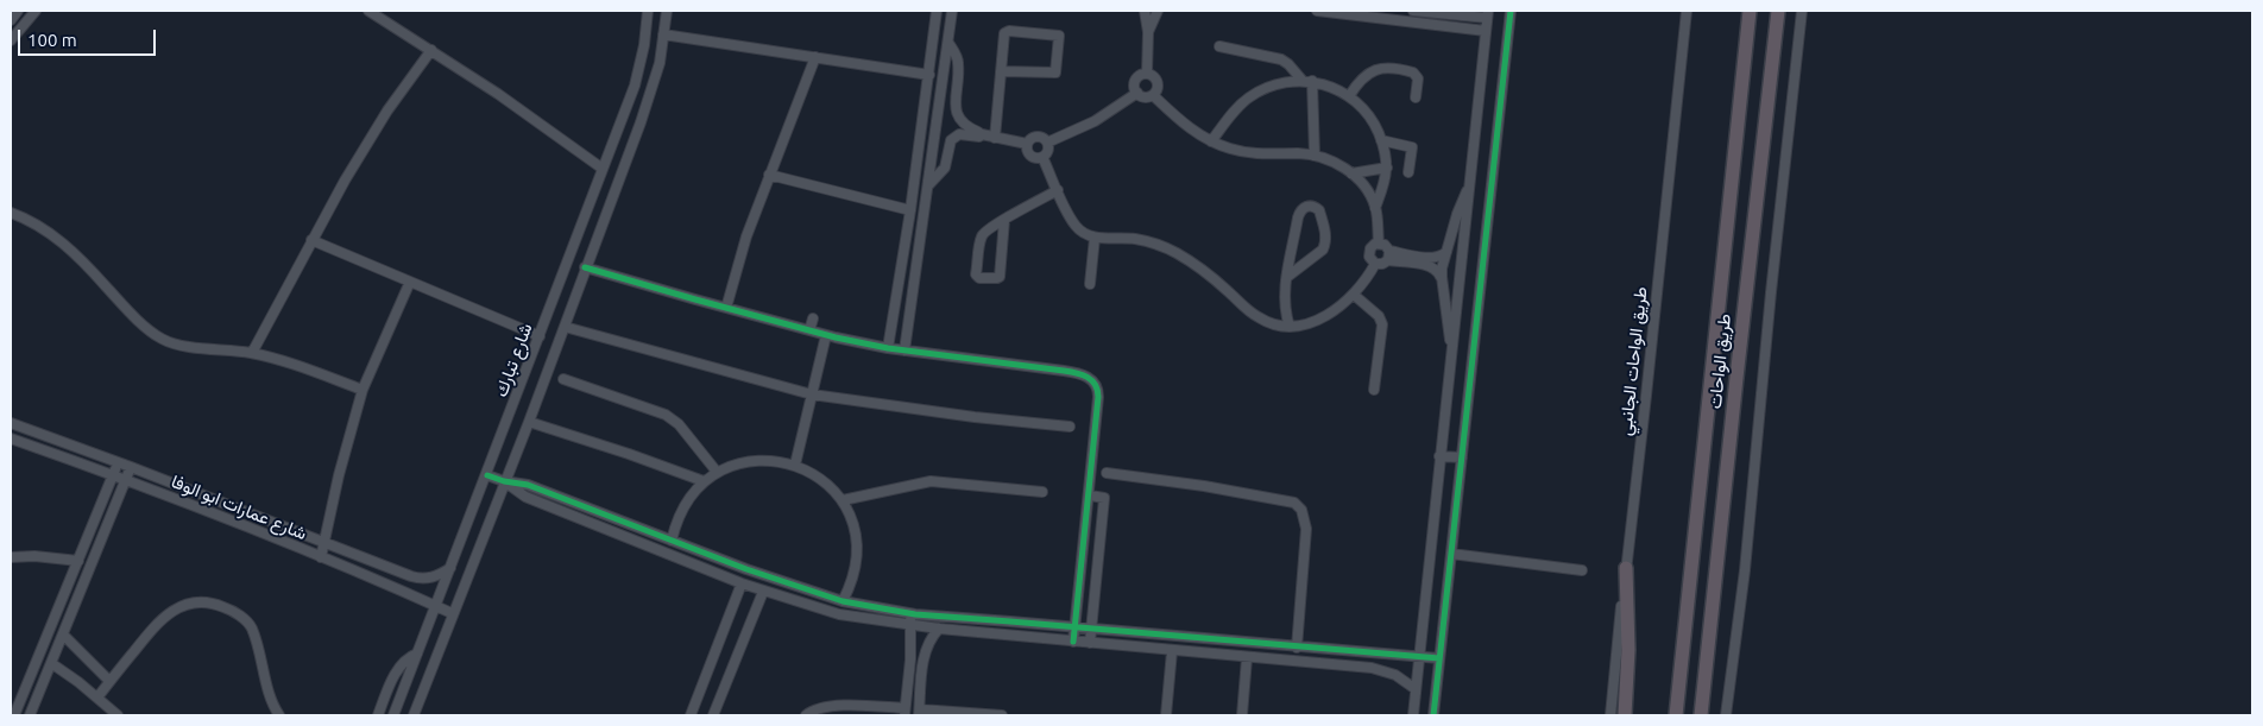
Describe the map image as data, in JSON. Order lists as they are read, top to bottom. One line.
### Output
{"streets":{"highway":["طريق الواحات"],"street":["شارع تبارك","طريق الواحات الجانبي","شارع عمارات ابو الوفا"]},"crossings":[["شارع تبارك","شارع عمارات ابو الوفا"]],"scale_bar":"100 m"}
